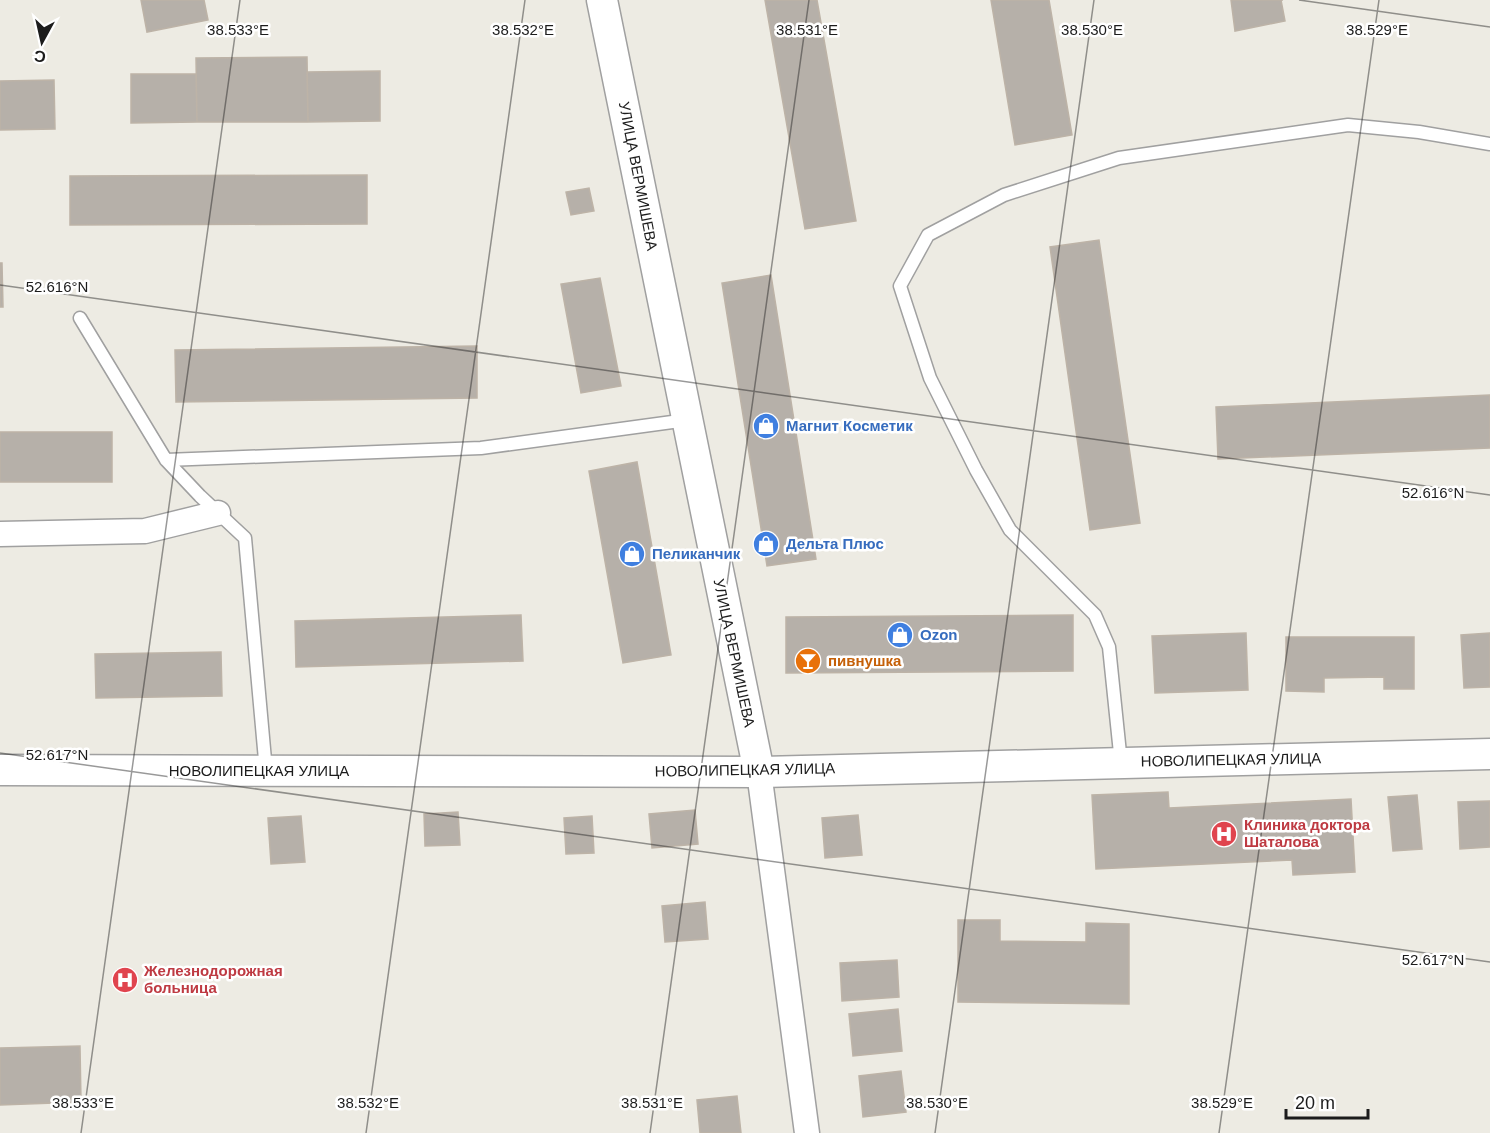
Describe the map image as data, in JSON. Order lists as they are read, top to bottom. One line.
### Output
{"streets":{"street":["УЛИЦА ВЕРМИШЕВА","НОВОЛИПЕЦКАЯ УЛИЦА"]},"crossings":[["УЛИЦА ВЕРМИШЕВА","НОВОЛИПЕЦКАЯ УЛИЦА"]],"places":{"shop":["Магнит Косметик","Дельта Плюс","Пеликанчик","Ozon"],"bar":["пивнушка"],"hospital":["Клиника доктора Шаталова","Железнодорожная больница"]},"scale_bar":"20 m","north":"bottom","coordinates":["38.533°E","38.532°E","38.531°E","38.530°E","38.529°E","52.616°N","52.617°N"]}
